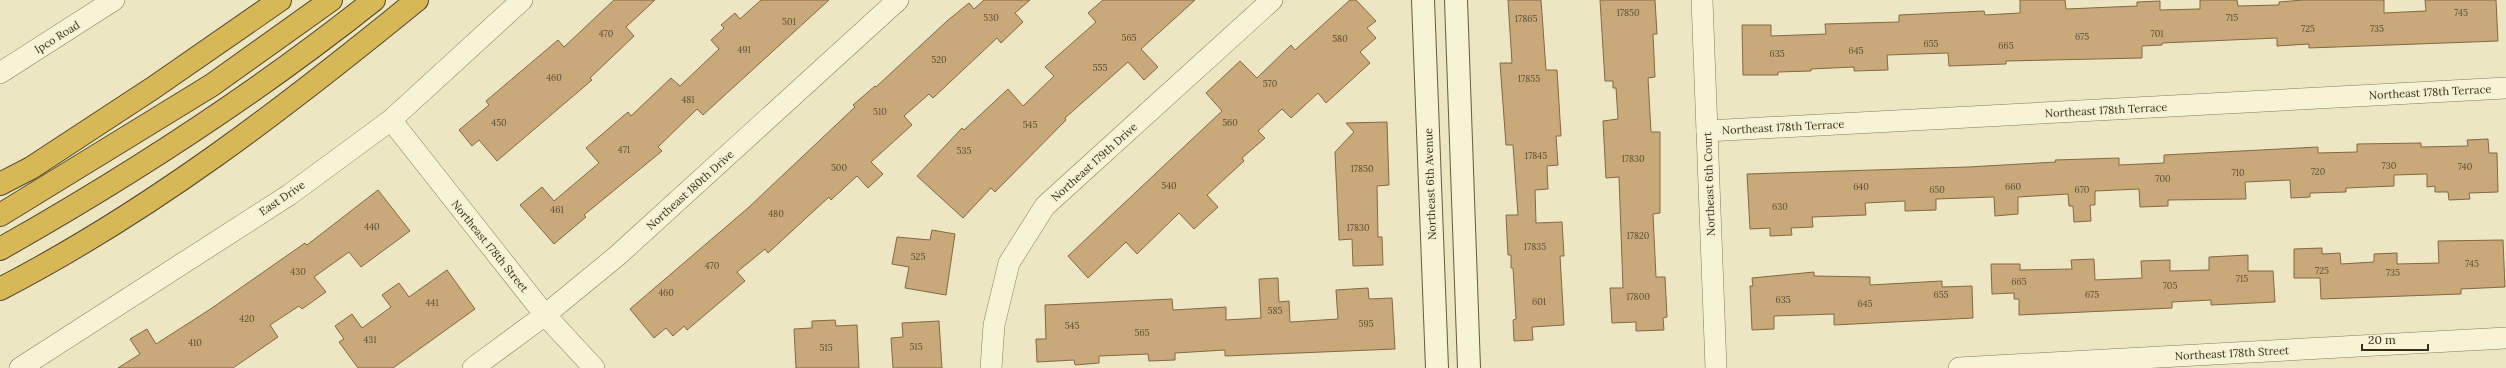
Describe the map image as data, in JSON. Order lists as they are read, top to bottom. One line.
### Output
{"streets":{"main road":["Northeast 6th Avenue"],"street":["Ipco Road","Northeast 178th Terrace","Northeast 179th Drive","Northeast 6th Court","Northeast 180th Drive","East Drive","Northeast 178th Street"]},"crossings":[["Northeast 178th Terrace","Northeast 6th Court"],["Northeast 180th Drive","Northeast 178th Street"],["East Drive","Northeast 178th Street"]],"house_numbers":["17850","745","530","715","17865","501","725","735","470","701","675","565","580","655","665","491","645","635","520","555","460","17855","570","481","510","450","560","545","471","535","17845","17830","730","740","500","17850","720","710","700","540","640","660","650","670","630","461","480","440","17830","17820","17835","525","745","470","725","430","735","715","665","705","460","655","675","17800","635","601","441","645","585","420","595","545","565","431","410","515","515"],"scale_bar":"20 m"}
